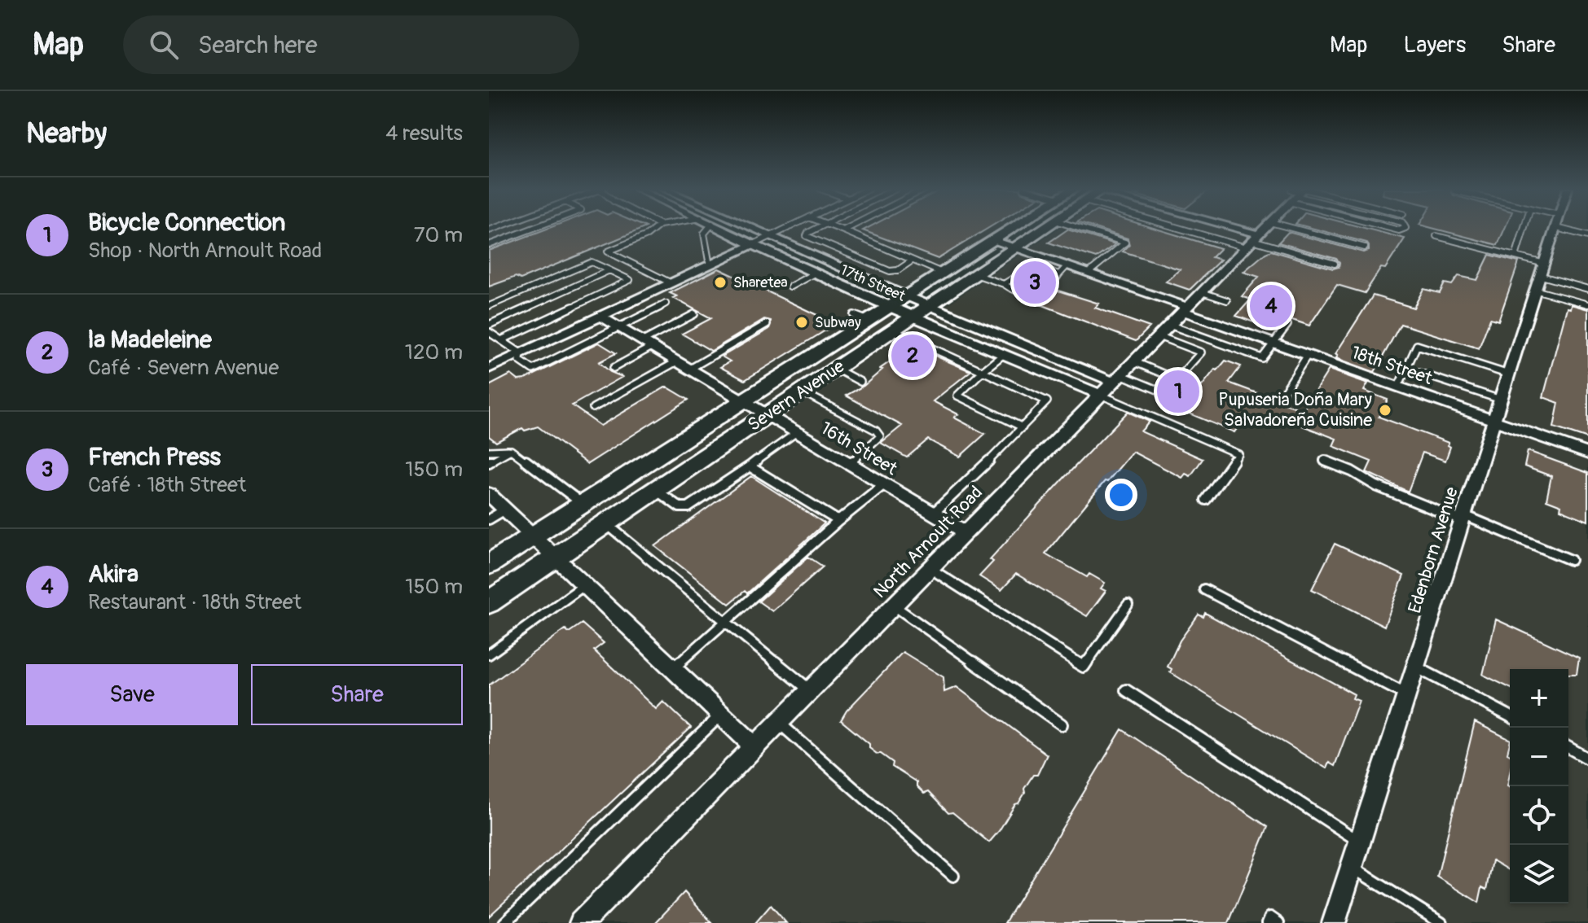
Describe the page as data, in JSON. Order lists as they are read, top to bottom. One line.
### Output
{"streets":{"street":["17th Street","18th Street","Severn Avenue","16th Street","North Arnoult Road","Edenborn Avenue"]},"crossings":[["17th Street","Severn Avenue"],["17th Street","North Arnoult Road"],["18th Street","Severn Avenue"],["18th Street","North Arnoult Road"],["18th Street","Edenborn Avenue"],["Severn Avenue","16th Street"],["16th Street","North Arnoult Road"]],"places":["Sharetea","Subway","Pupuseria Doña Mary Salvadoreña Cuisine"],"page":{"header":"Map","search":"Search here","nav":["Map","Layers","Share"],"heading":["Nearby","4 results"],"list":[{"mark":"1","name":"Bicycle Connection","note":"Shop · North Arnoult Road","value":"70 m"},{"mark":"2","name":"la Madeleine","note":"Café · Severn Avenue","value":"120 m"},{"mark":"3","name":"French Press","note":"Café · 18th Street","value":"150 m"},{"mark":"4","name":"Akira","note":"Restaurant · 18th Street","value":"150 m"}],"pins":["3","4","2","1"],"buttons":["Save","Share"],"map_buttons":["+","−"]}}
